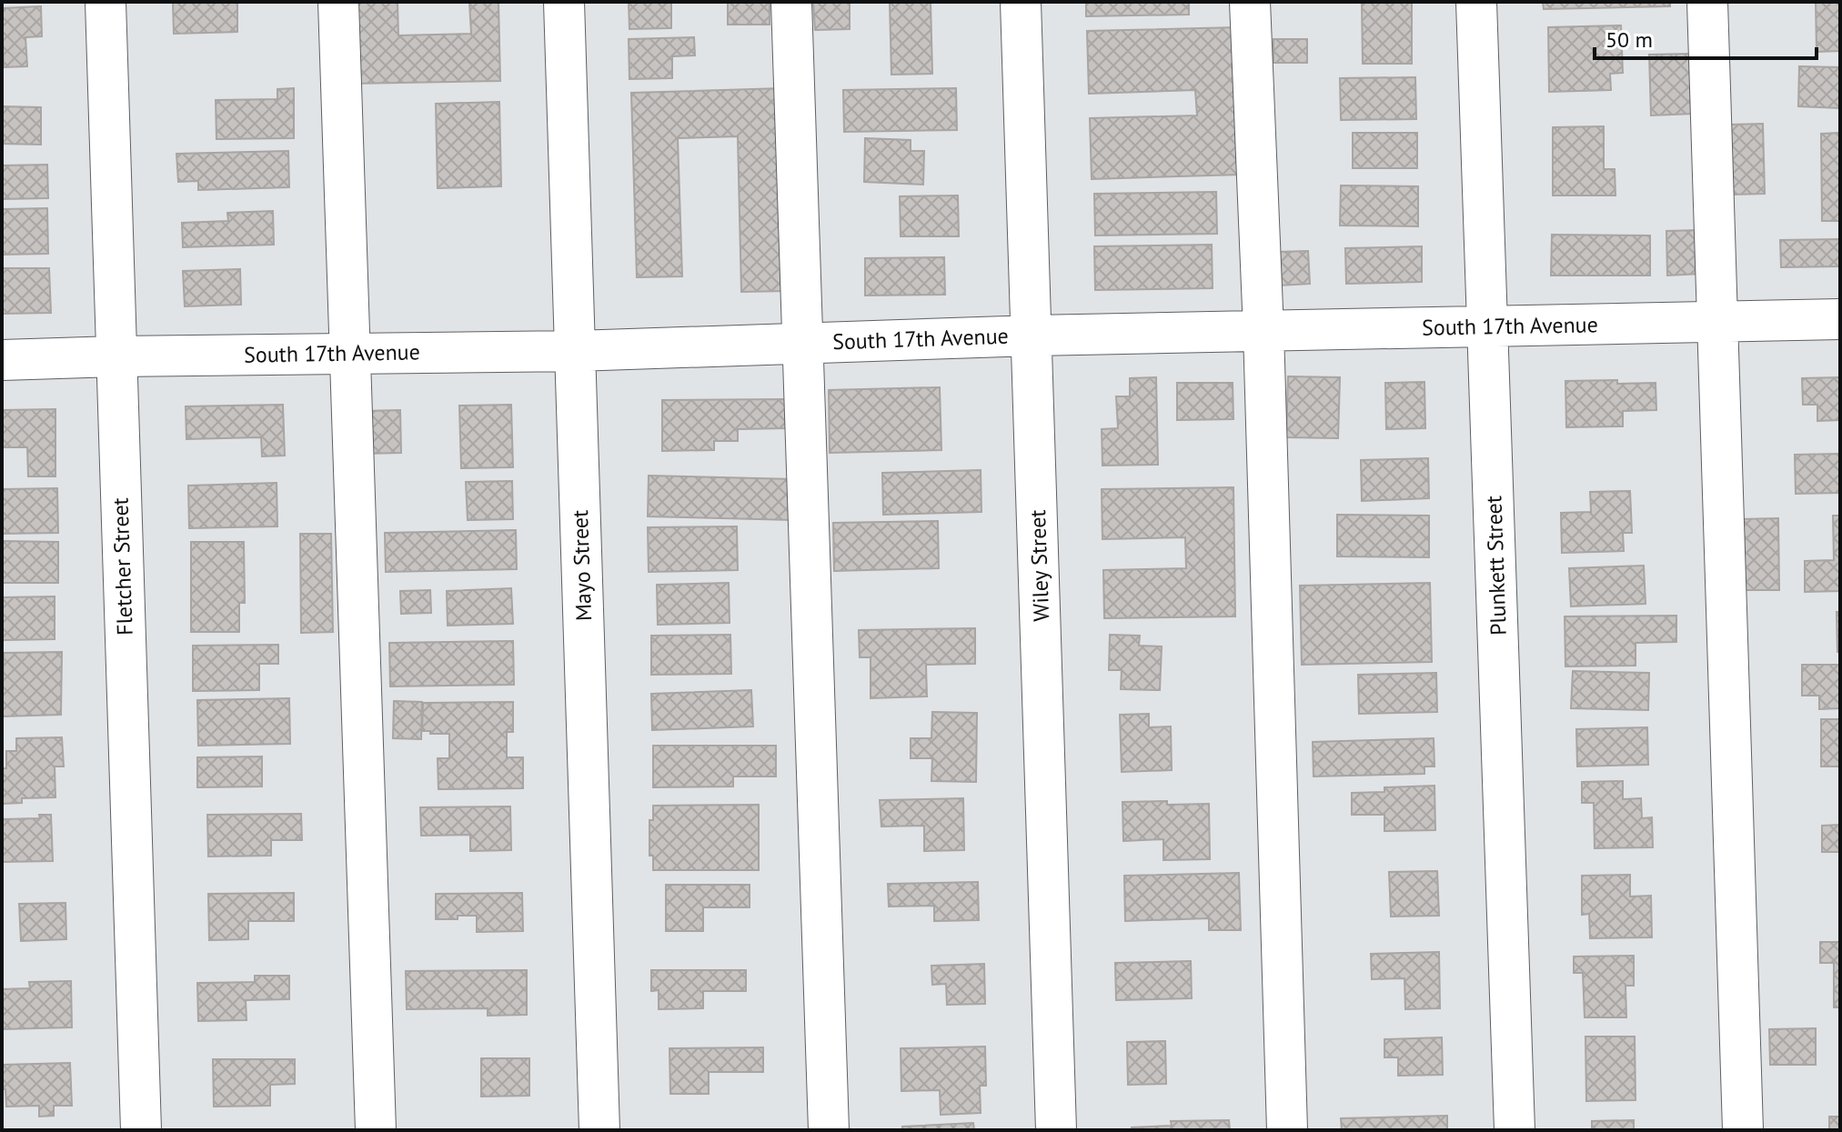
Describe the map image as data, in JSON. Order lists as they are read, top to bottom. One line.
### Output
{"streets":{"street":["South 17th Avenue","Mayo Street","Wiley Street","Plunkett Street","Fletcher Street"]},"crossings":[["South 17th Avenue","Mayo Street"],["South 17th Avenue","Wiley Street"],["South 17th Avenue","Plunkett Street"],["South 17th Avenue","Fletcher Street"]],"scale_bar":"50 m"}
